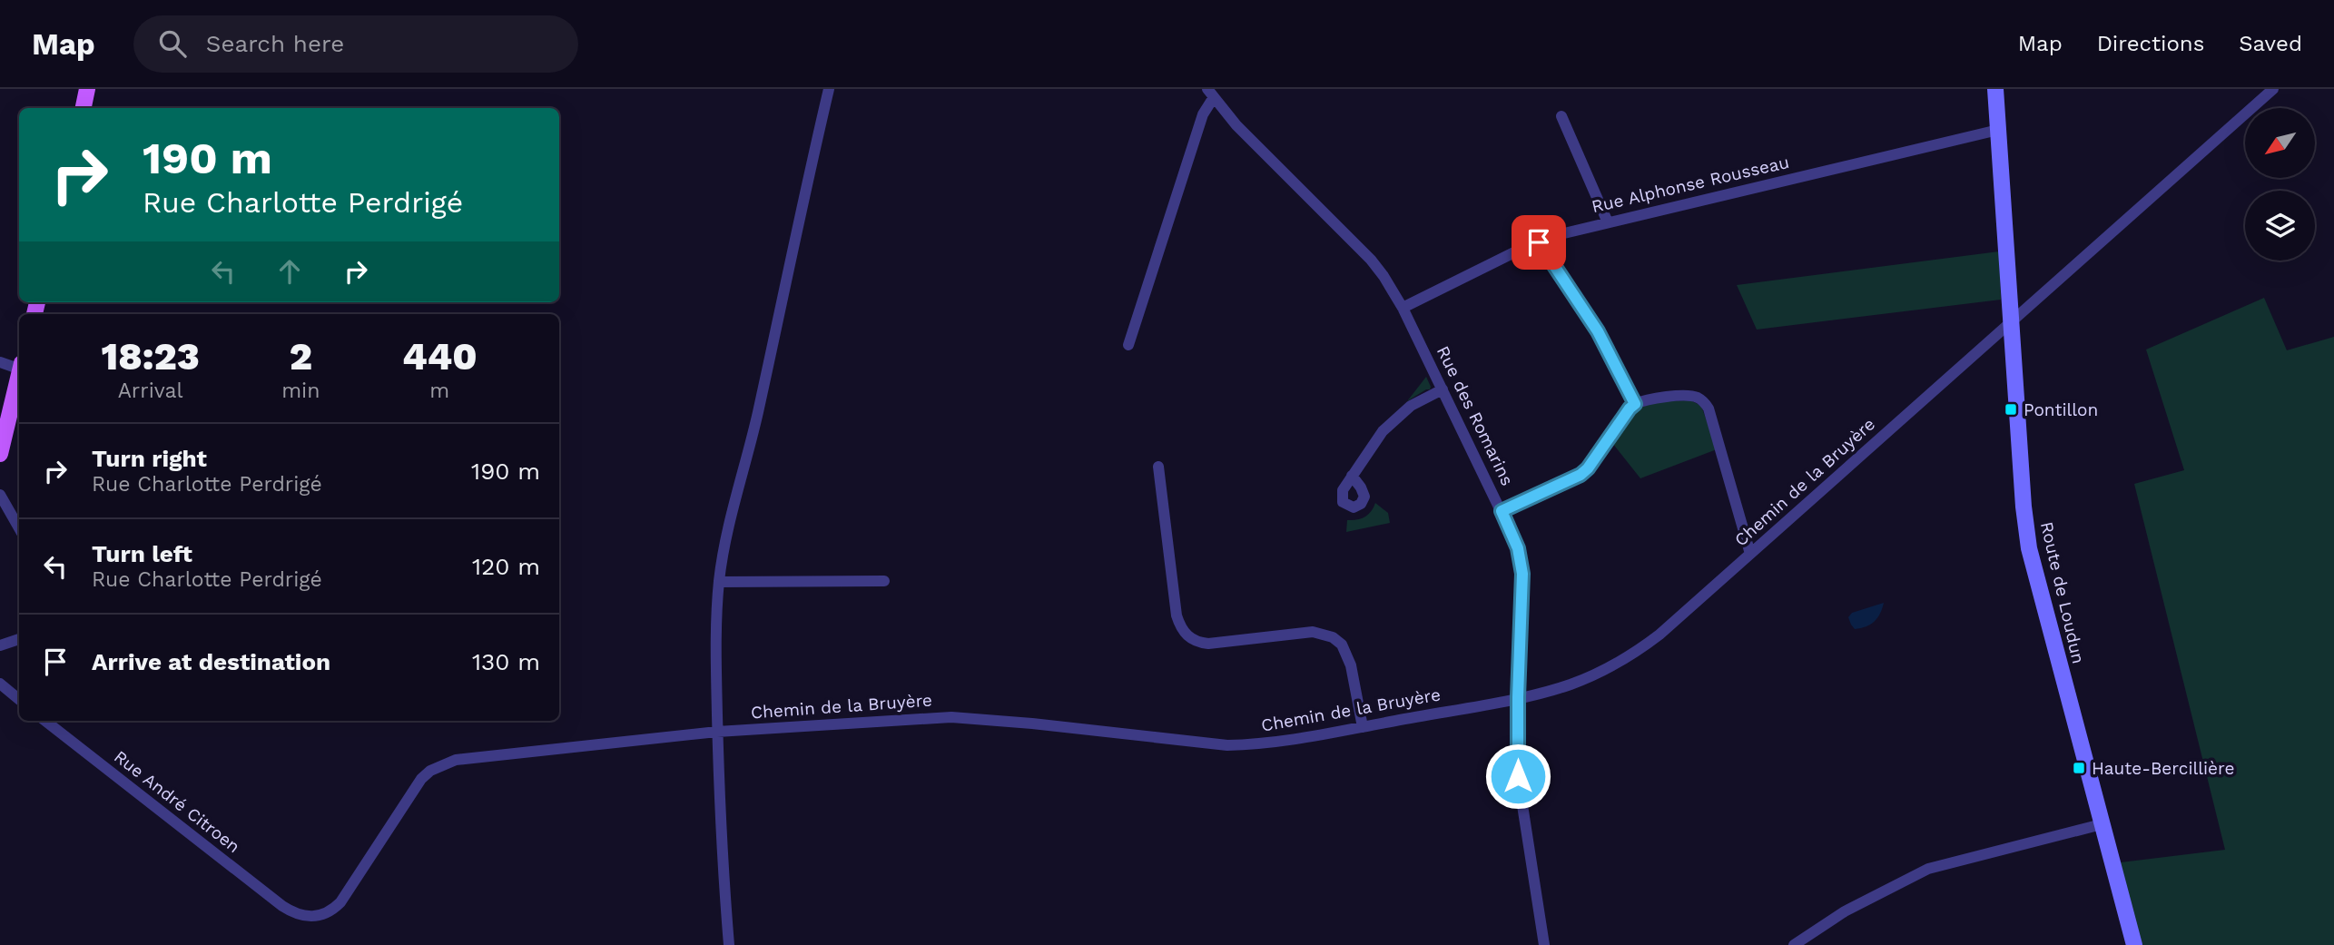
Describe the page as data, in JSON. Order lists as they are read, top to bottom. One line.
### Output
{"streets":{"main road":["Route de Loudun"],"street":["Rue Alphonse Rousseau","Rue des Romarins","Chemin de la Bruyère","Rue André Citroen"]},"crossings":[["Rue Alphonse Rousseau","Rue des Romarins"],["Rue Alphonse Rousseau","Route de Loudun"],["Rue des Romarins","Chemin de la Bruyère"],["Chemin de la Bruyère","Route de Loudun"],["Chemin de la Bruyère","Rue André Citroen"]],"places":{"transit":["Pontillon","Haute-Bercillière"]},"north":"bottom left","page":{"header":"Map","search":"Search here","nav":["Map","Directions","Saved"],"turn":["190 m","Rue Charlotte Perdrigé"],"eta":["18:23","Arrival","2","min","440","m"],"list":[{"name":"Turn right","note":"Rue Charlotte Perdrigé","value":"190 m"},{"name":"Turn left","note":"Rue Charlotte Perdrigé","value":"120 m"},{"name":"Arrive at destination","value":"130 m"}]}}
